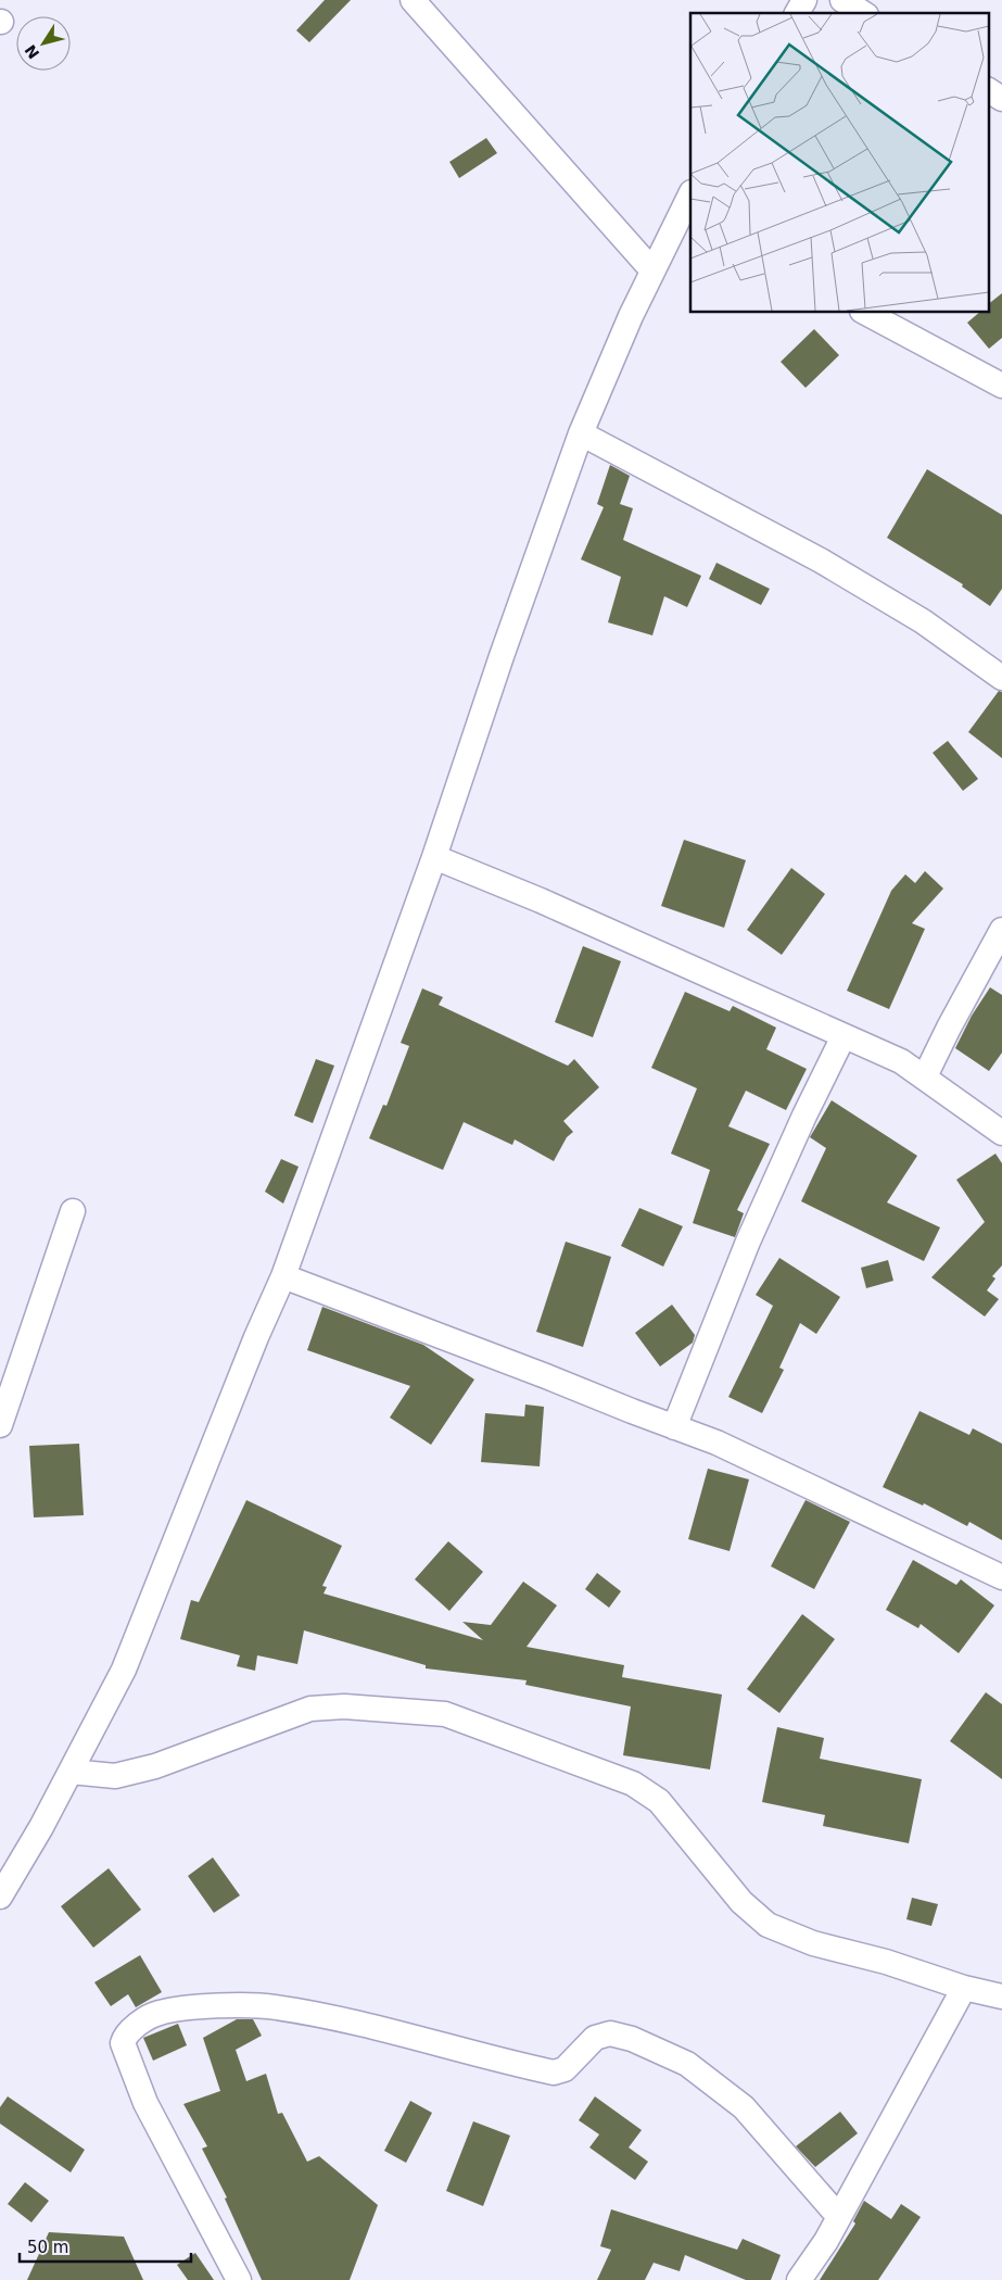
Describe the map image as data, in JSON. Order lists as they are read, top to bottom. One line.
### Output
{"scale_bar":"50 m","north":"bottom left"}
